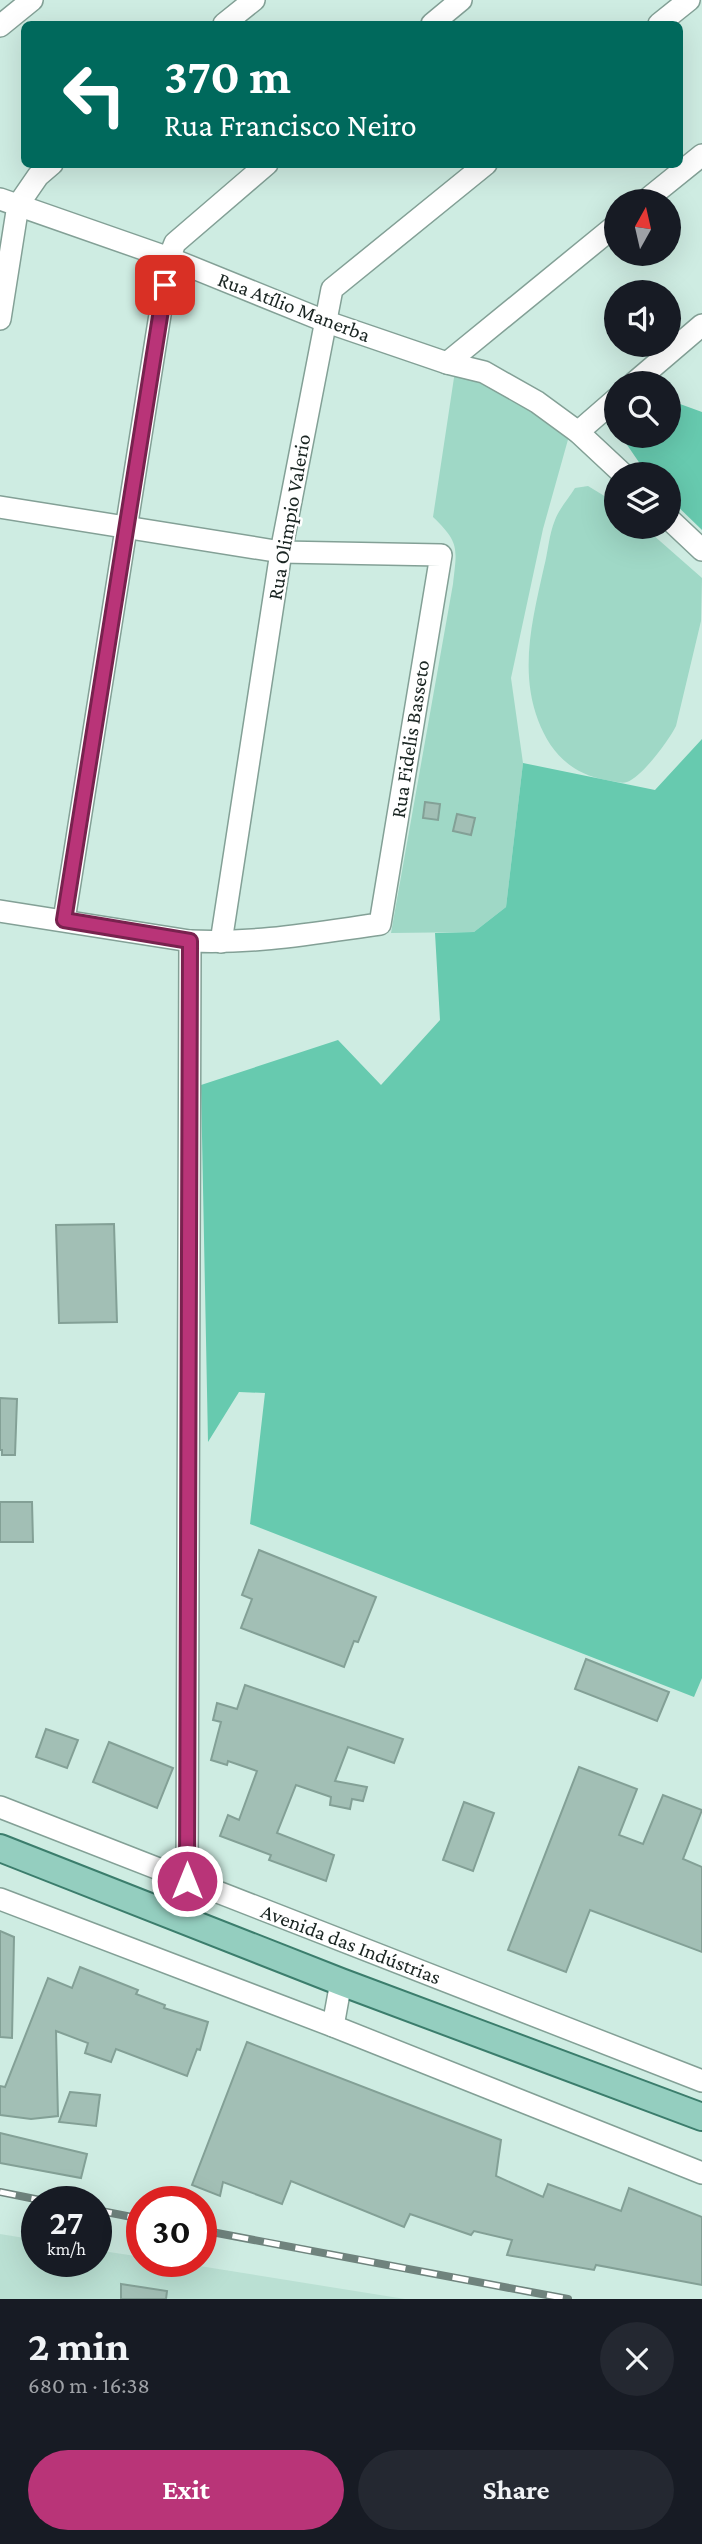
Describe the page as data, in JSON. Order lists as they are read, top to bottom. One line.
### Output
{"streets":{"main road":["Avenida das Indústrias"],"street":["Rua Atílio Manerba","Rua Olimpio Valerio","Rua Fidelis Basseto"]},"crossings":[["Rua Atílio Manerba","Rua Olimpio Valerio"],["Rua Olimpio Valerio","Rua Fidelis Basseto"]],"north":"top","page":{"turn":["370 m","Rua Francisco Neiro"],"speed":"27 km/h","limit":"30","heading":["2 min","680 m · 16:38"],"buttons":["Exit","Share"]}}
